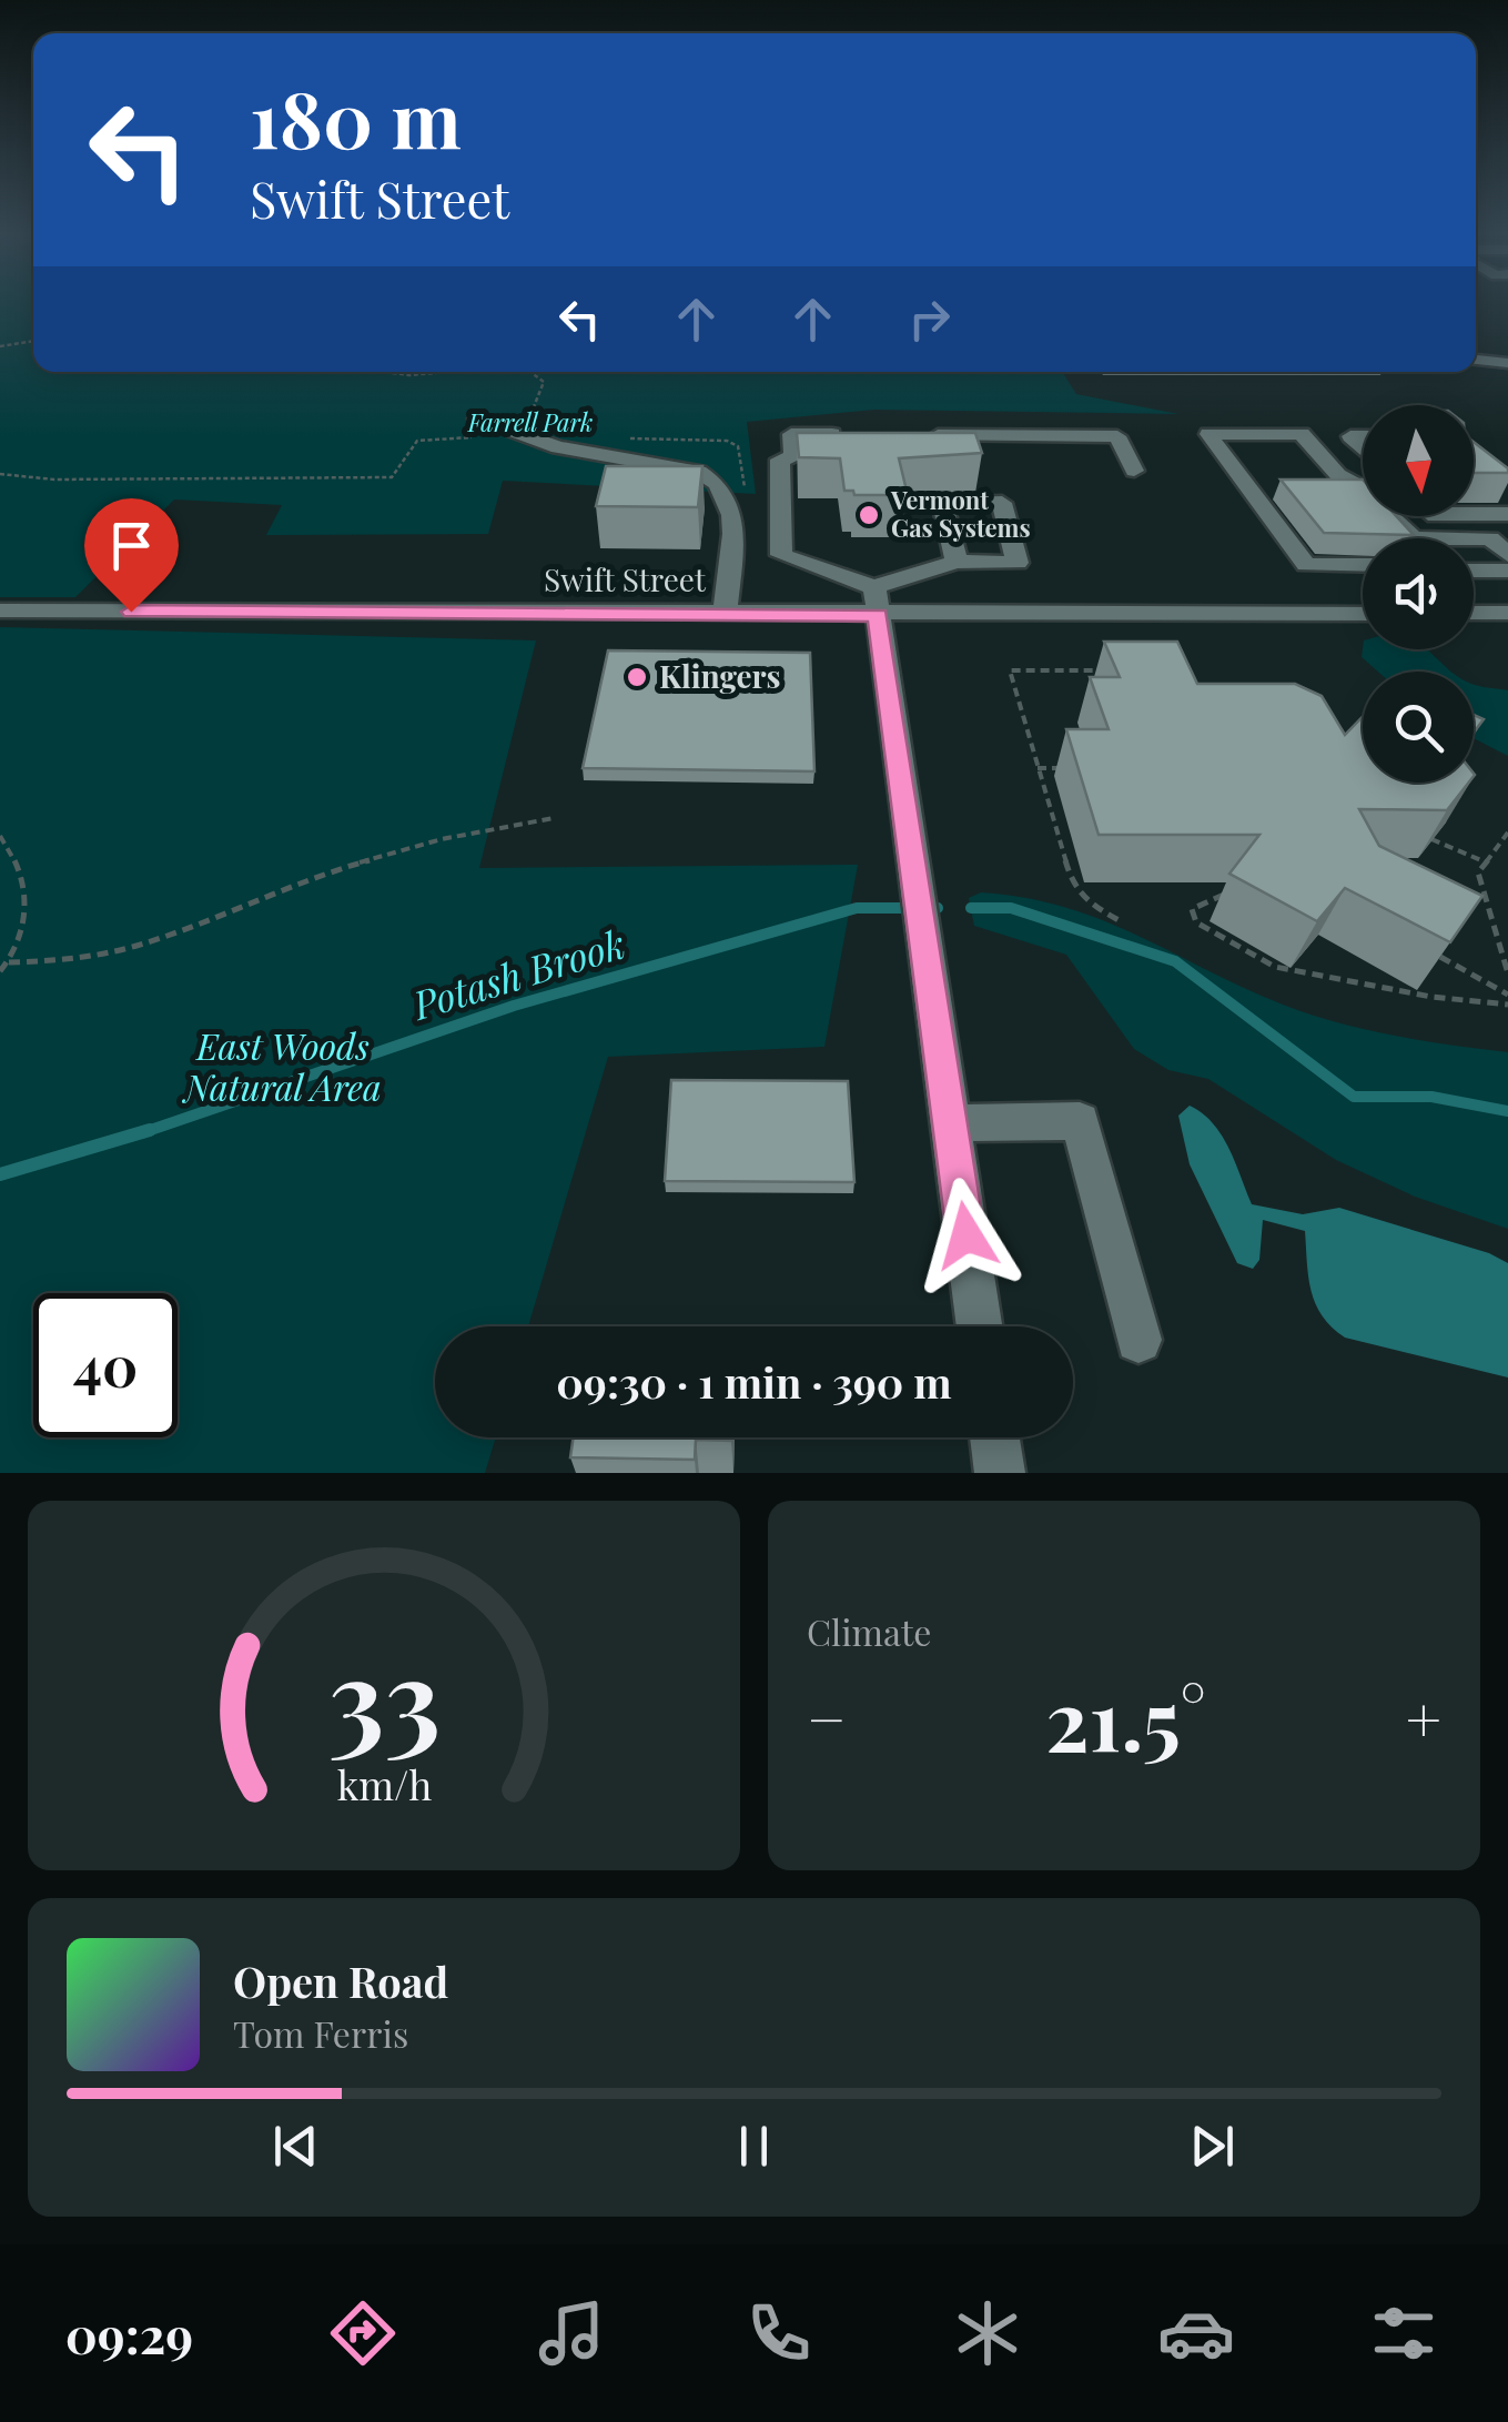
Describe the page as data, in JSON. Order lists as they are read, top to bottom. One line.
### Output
{"streets":{"street":["Swift Street"]},"water":["Potash Brook"],"parks":["Farrell Park","East Woods Natural Area"],"places":["Vermont Gas Systems","Klingers"],"north":"bottom","page":{"turn":["180 m","Swift Street"],"limit":"40","trip":"09:30 · 1 min · 390 m","tile":"Climate","heat":["−","21.5°","+"],"song":["Open Road","Tom Ferris"],"tabs":"09:29","gauge":["33","km/h"]}}
